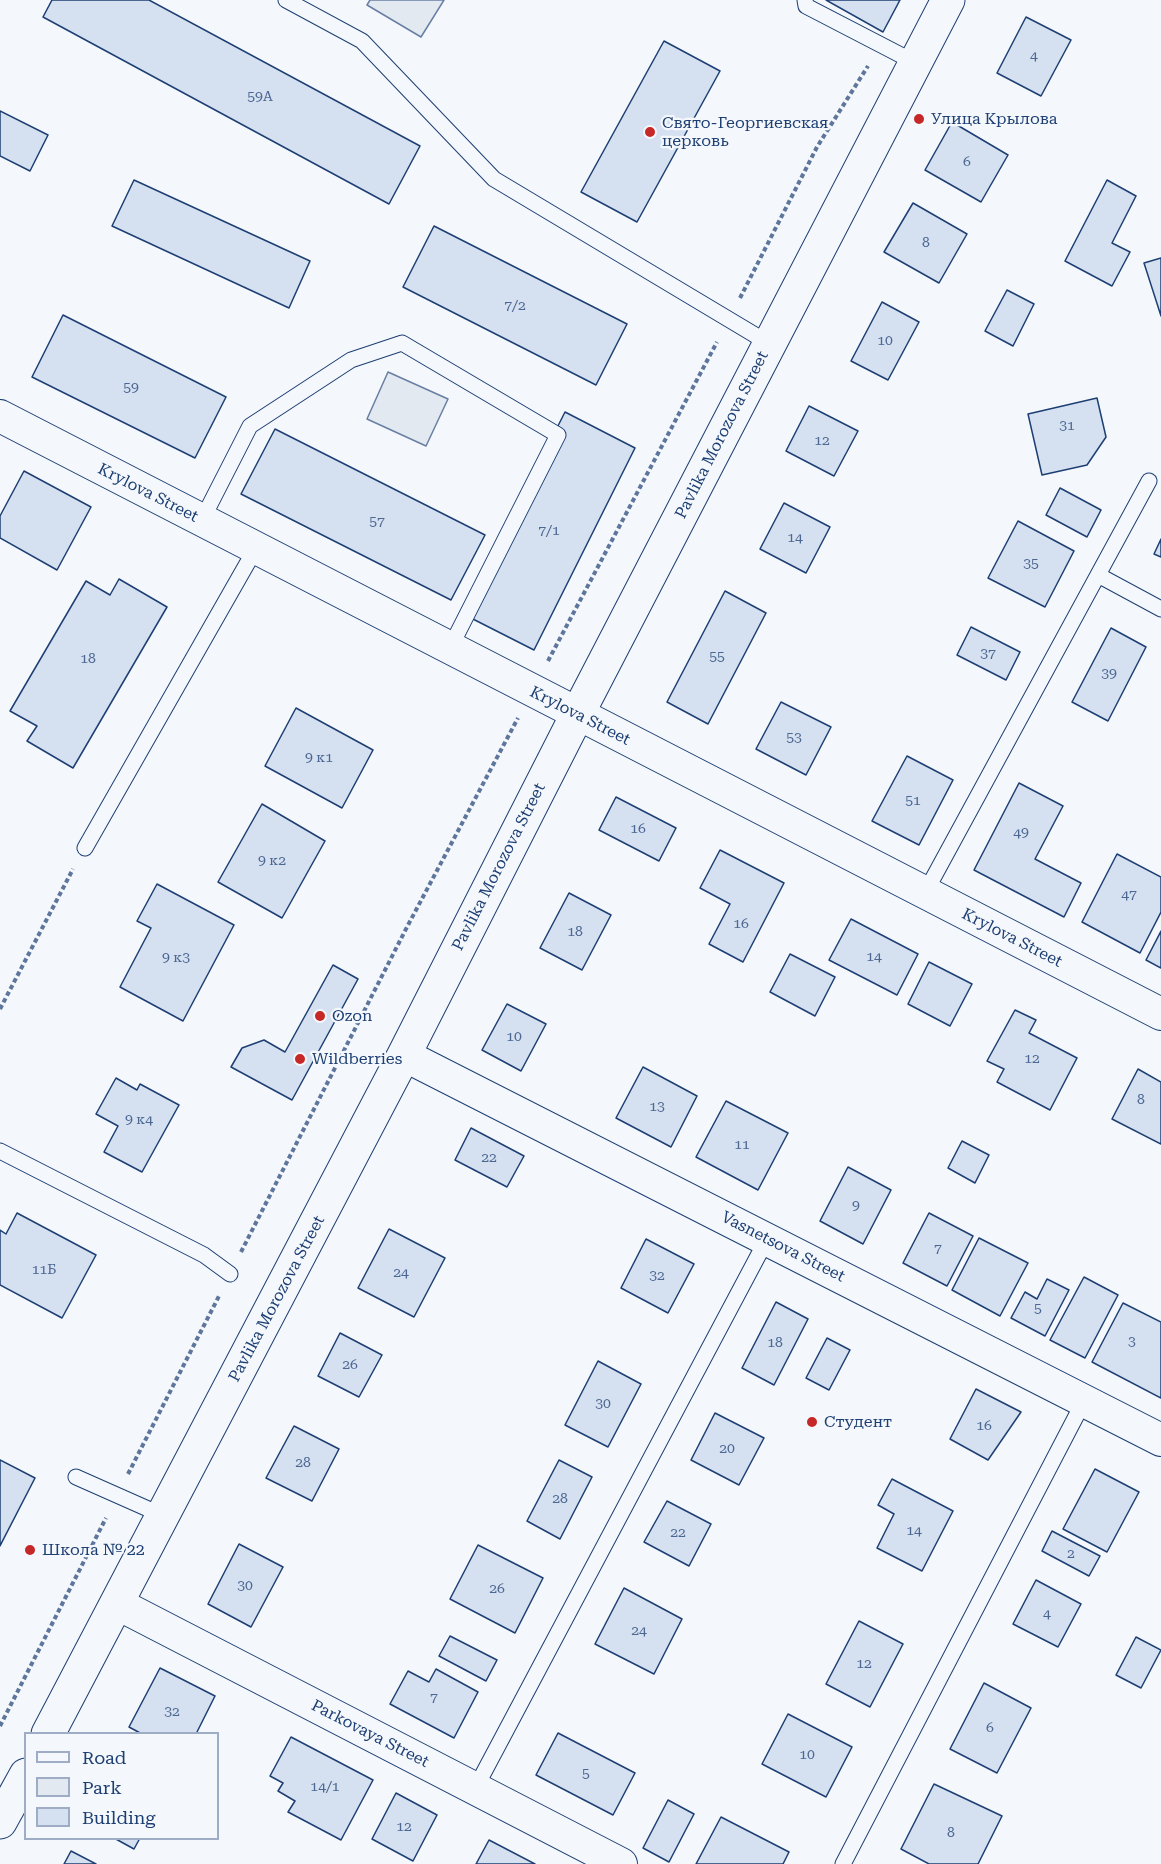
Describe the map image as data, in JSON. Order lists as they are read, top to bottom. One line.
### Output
{"streets":{"street":["Pavlika Morozova Street","Krylova Street","Vasnetsova Street","Parkovaya Street"]},"crossings":[["Pavlika Morozova Street","Krylova Street"],["Pavlika Morozova Street","Vasnetsova Street"],["Pavlika Morozova Street","Parkovaya Street"]],"places":["Улица Крылова","Свято-Георгиевская церковь","Ozon","Wildberries","Студент","Школа № 22"],"house_numbers":["4","59А","6","8","7/2","10","59","31","12","57","7/1","14","35","37","55","18","39","53","9 к1","51","16","49","9 к2","47","16","18","14","9 к3","10","12","8","13","9 к4","11","22","9","7","11Б","24","32","5","3","18","26","30","16","20","28","28","14","22","2","30","26","4","24","12","7","32","6","10","5","14/1","12","8"],"legend":["Road","Park","Building"]}
